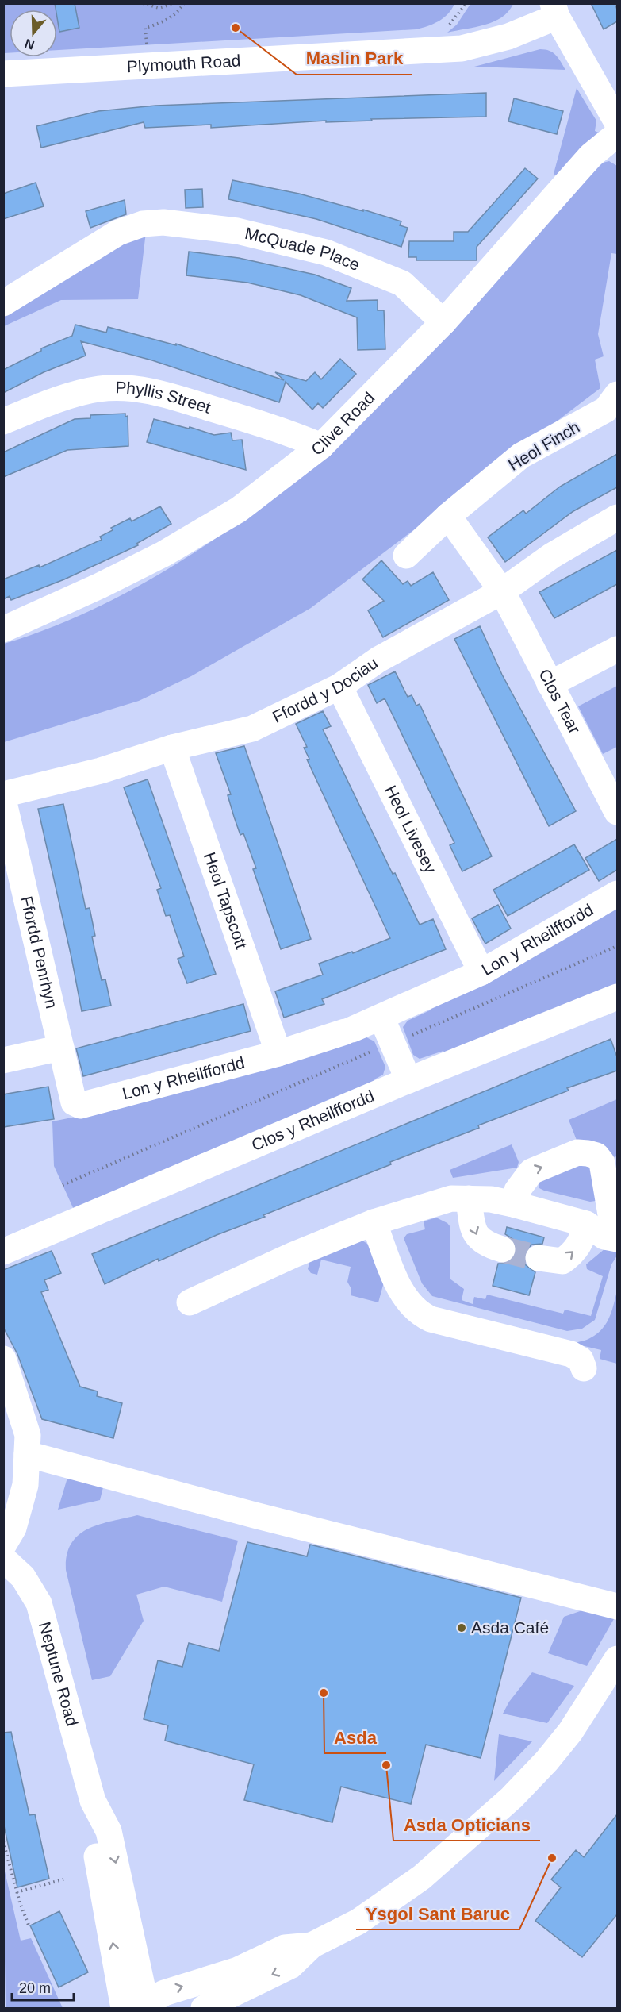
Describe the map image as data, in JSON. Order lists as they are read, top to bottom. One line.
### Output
{"streets":{"street":["Plymouth Road","McQuade Place","Phyllis Street","Clive Road","Heol Finch","Ffordd y Dociau","Clos Tear","Heol Livesey","Heol Tapscott","Lon y Rheilffordd","Ffordd Penrhyn","Clos y Rheilffordd","Neptune Road"]},"crossings":[["McQuade Place","Clive Road"],["Phyllis Street","Clive Road"],["Ffordd y Dociau","Clos Tear"],["Ffordd y Dociau","Heol Livesey"],["Ffordd y Dociau","Heol Tapscott"],["Heol Livesey","Lon y Rheilffordd"],["Heol Tapscott","Lon y Rheilffordd"],["Lon y Rheilffordd","Ffordd Penrhyn"]],"places":["Maslin Park","Asda Café","Asda","Asda Opticians","Ysgol Sant Baruc"],"scale_bar":"20 m","north":"bottom"}
